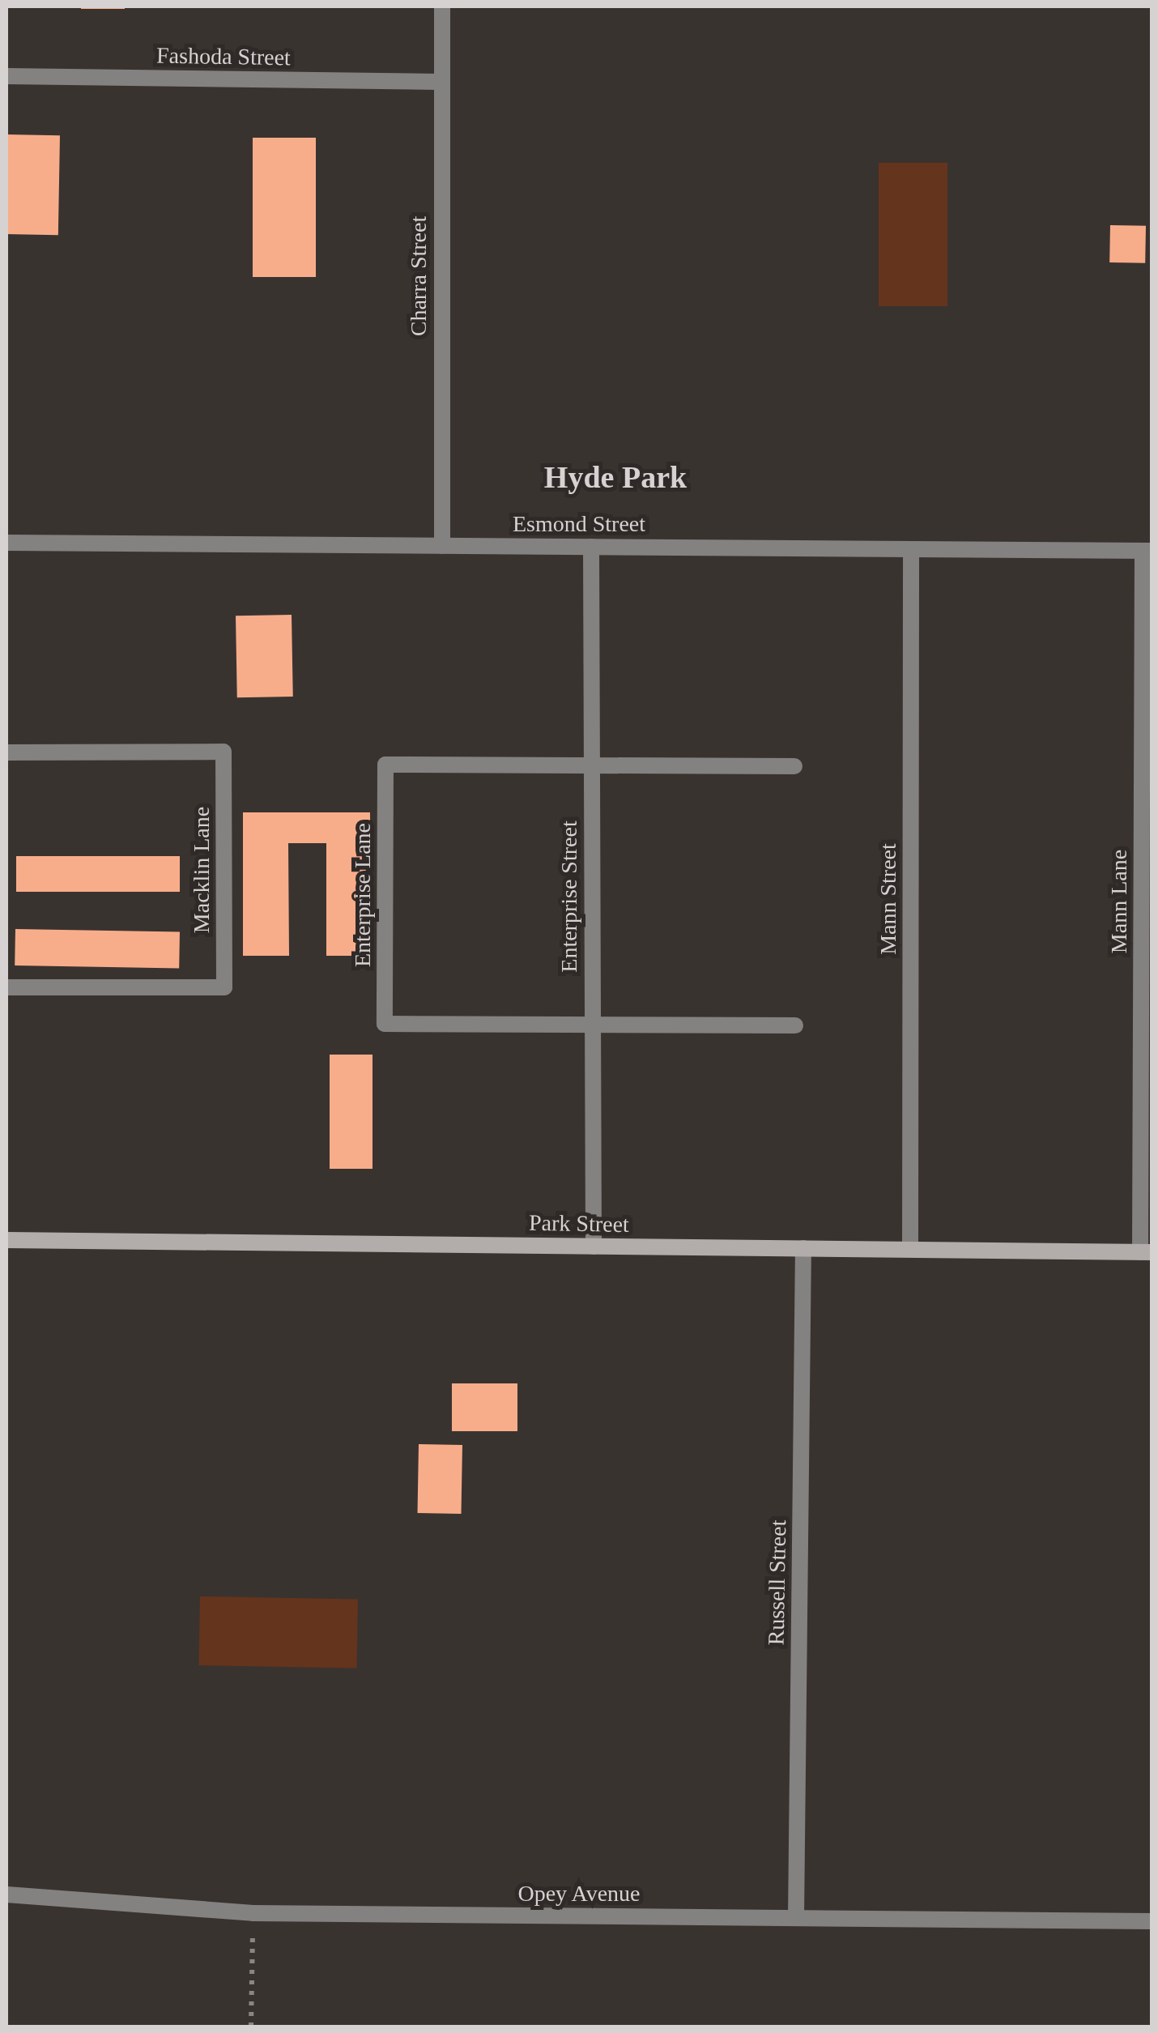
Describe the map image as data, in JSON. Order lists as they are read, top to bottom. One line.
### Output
{"streets":{"street":["Fashoda Street","Charra Street","Esmond Street","Macklin Lane","Enterprise Lane","Enterprise Street","Mann Street","Mann Lane","Park Street","Russell Street","Opey Avenue"]},"crossings":[["Fashoda Street","Charra Street"],["Charra Street","Esmond Street"],["Esmond Street","Enterprise Street"],["Esmond Street","Mann Street"],["Esmond Street","Mann Lane"],["Enterprise Lane","Enterprise Street"],["Enterprise Street","Park Street"],["Mann Street","Park Street"],["Mann Lane","Park Street"],["Park Street","Russell Street"],["Russell Street","Opey Avenue"]],"districts":["Hyde Park"]}
